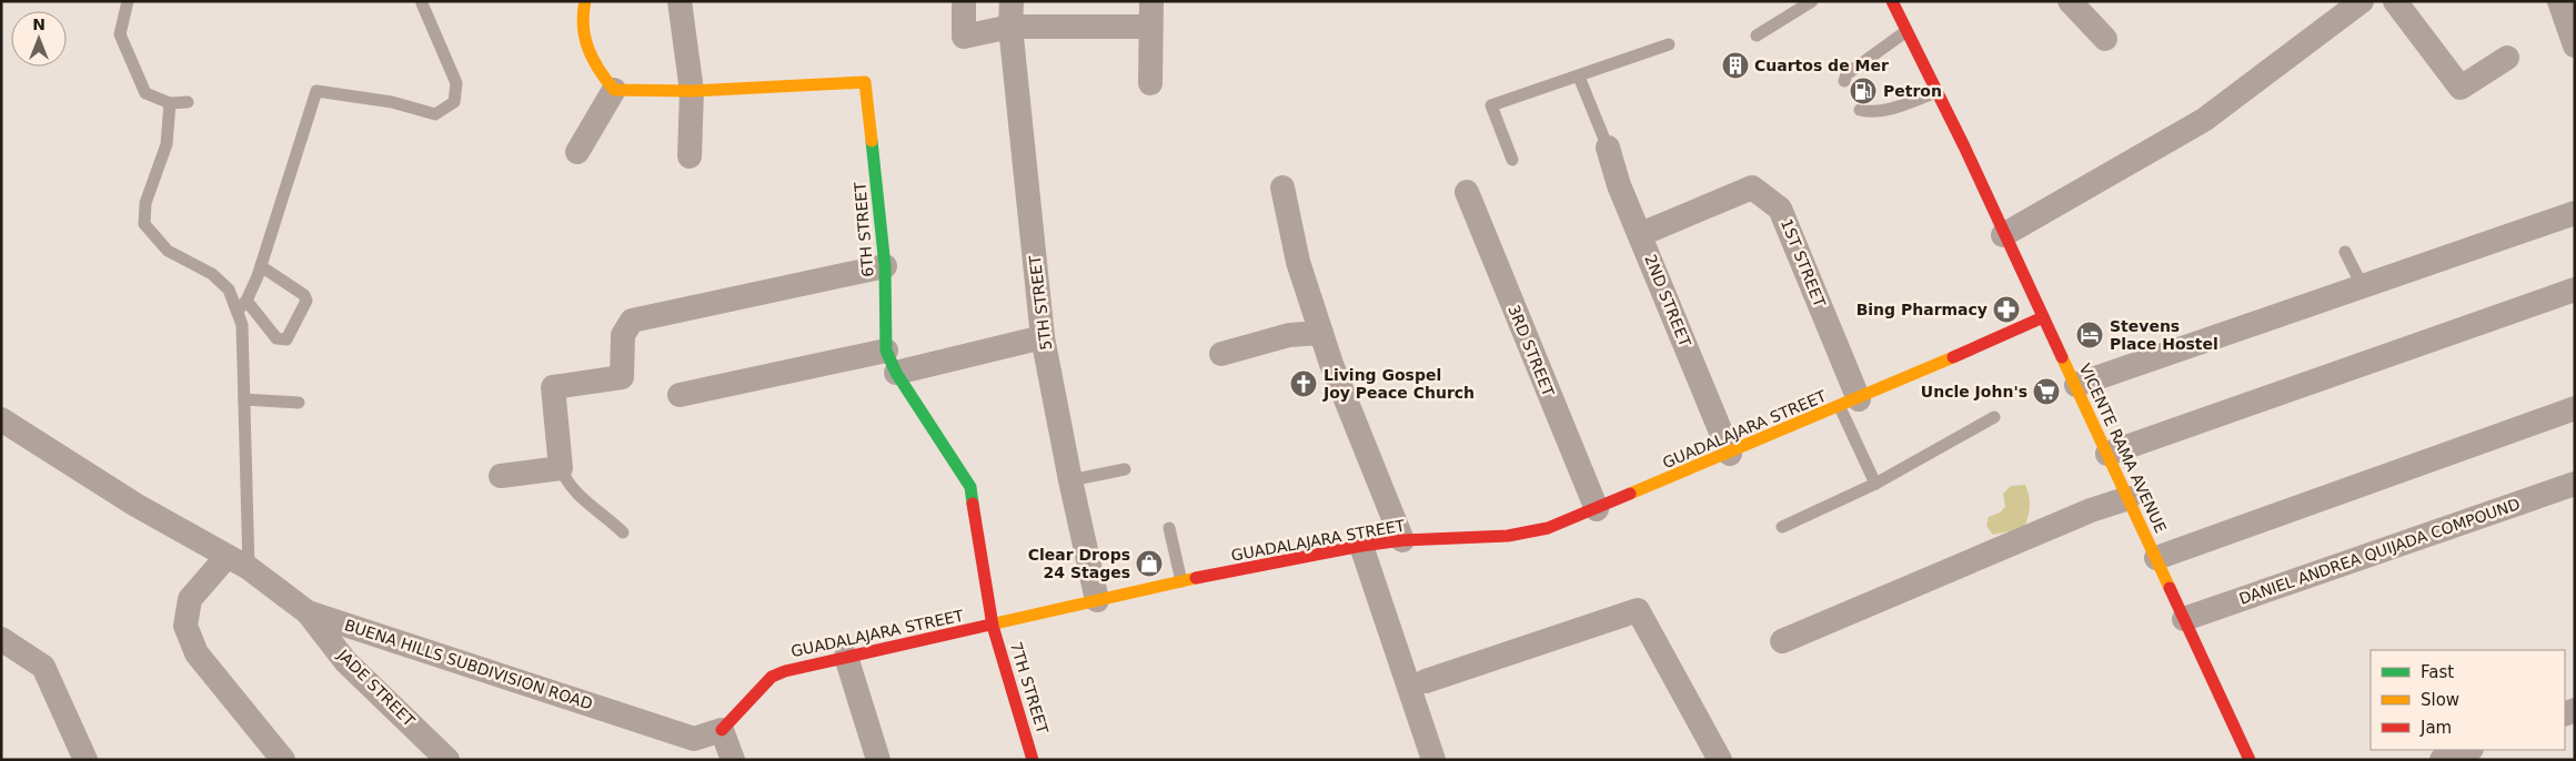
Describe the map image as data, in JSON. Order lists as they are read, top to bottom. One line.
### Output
{"streets":{"street":["6TH STREET","1ST STREET","2ND STREET","5TH STREET","3RD STREET","GUADALAJARA STREET","VICENTE RAMA AVENUE","DANIEL ANDREA QUIJADA COMPOUND","BUENA HILLS SUBDIVISION ROAD","JADE STREET","7TH STREET"]},"crossings":[["1ST STREET","2ND STREET"],["1ST STREET","GUADALAJARA STREET"],["2ND STREET","GUADALAJARA STREET"],["5TH STREET","GUADALAJARA STREET"],["3RD STREET","GUADALAJARA STREET"],["GUADALAJARA STREET","VICENTE RAMA AVENUE"],["GUADALAJARA STREET","BUENA HILLS SUBDIVISION ROAD"],["GUADALAJARA STREET","7TH STREET"],["VICENTE RAMA AVENUE","DANIEL ANDREA QUIJADA COMPOUND"],["BUENA HILLS SUBDIVISION ROAD","JADE STREET"]],"places":{"building":["Cuartos de Mer"],"fuel station":["Petron"],"pharmacy":["Bing Pharmacy"],"hotel":["Stevens Place Hostel"],"church":["Living Gospel Joy Peace Church"],"supermarket":["Uncle John's"],"shop":["Clear Drops 24 Stages"]},"legend":["Fast","Slow","Jam"],"north":"top"}
